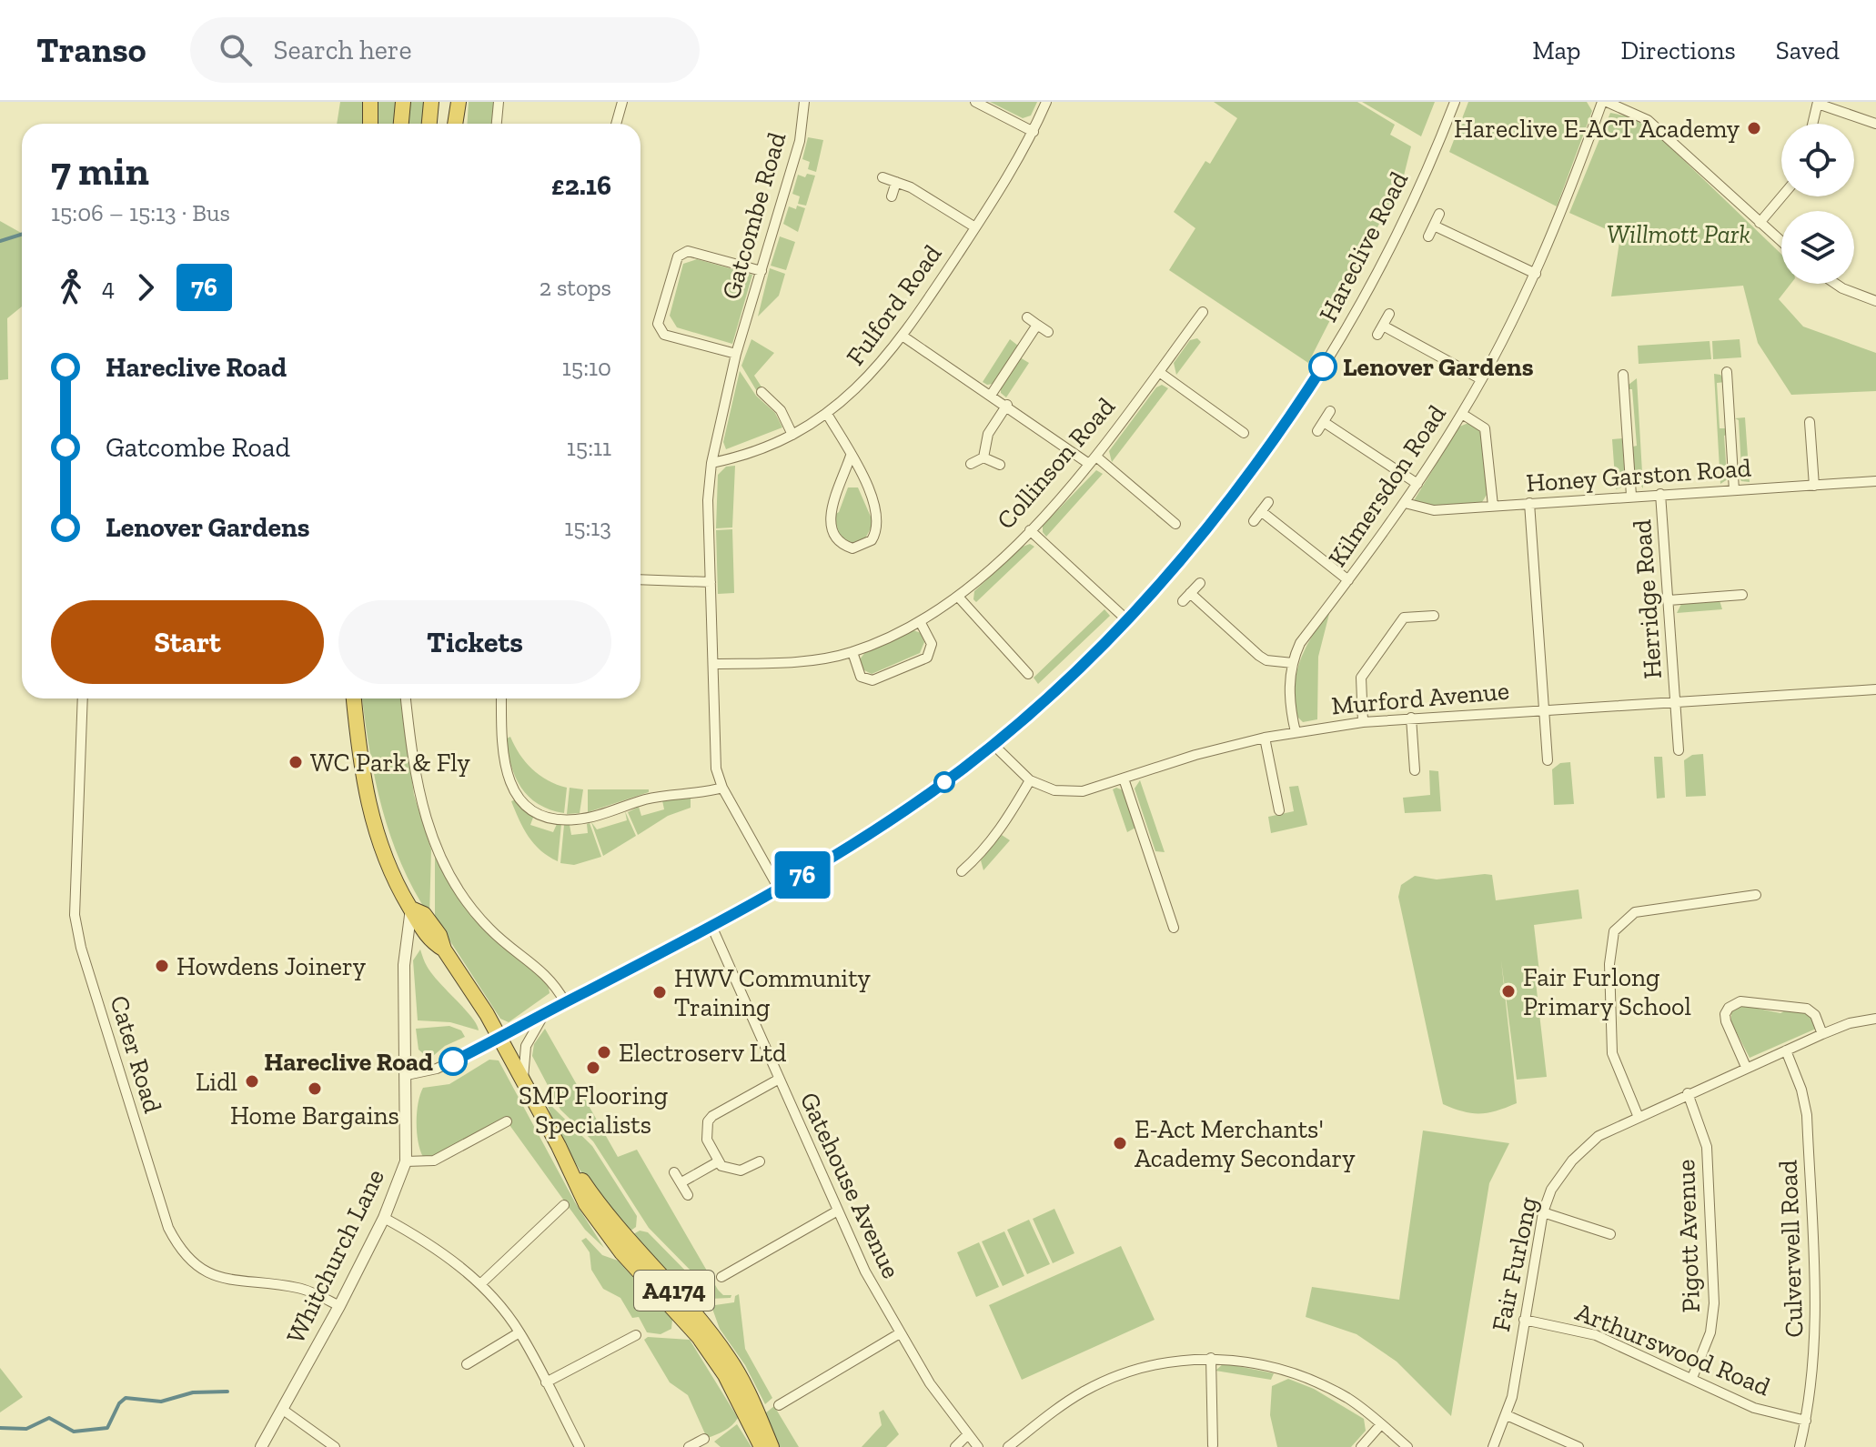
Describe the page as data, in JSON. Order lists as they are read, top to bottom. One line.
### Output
{"streets":{"highway":["A4174"],"street":["Gatcombe Road","Hareclive Road","Fulford Road","Collinson Road","Honey Garston Road","Kilmersdon Road","Herridge Road","Murford Avenue","Cater Road","Gatehouse Avenue","Pigott Avenue","Culverwell Road","Whitchurch Lane","Fair Furlong","Arthurswood Road"]},"crossings":[["Gatcombe Road","Hareclive Road"],["Gatcombe Road","Fulford Road"],["Gatcombe Road","Collinson Road"],["Hareclive Road","Murford Avenue"],["Hareclive Road","Gatehouse Avenue"],["Hareclive Road","Whitchurch Lane"],["Hareclive Road","A4174"],["Honey Garston Road","Kilmersdon Road"],["Honey Garston Road","Herridge Road"],["Kilmersdon Road","Murford Avenue"],["Herridge Road","Murford Avenue"],["Cater Road","Whitchurch Lane"],["Pigott Avenue","Fair Furlong"],["Pigott Avenue","Arthurswood Road"],["Culverwell Road","Fair Furlong"],["Culverwell Road","Arthurswood Road"],["Whitchurch Lane","A4174"],["Fair Furlong","Arthurswood Road"]],"parks":["Willmott Park"],"places":["Hareclive E-ACT Academy","Lenover Gardens","WC Park & Fly","Howdens Joinery","Fair Furlong Primary School","HWV Community Training","Electroserv Ltd","Hareclive Road","SMP Flooring Specialists","Lidl","Home Bargains","E-Act Merchants' Academy Secondary"],"lines":["bus line 76"],"page":{"header":"Transo","search":"Search here","nav":["Map","Directions","Saved"],"on_map":"76","heading":["7 min","15:06 – 15:13 · Bus","£2.16"],"legs":["4","76","2 stops"],"list":[{"name":"Hareclive Road","value":"15:10"},{"name":"Gatcombe Road","value":"15:11"},{"name":"Lenover Gardens","value":"15:13"}],"buttons":["Start","Tickets"]}}
